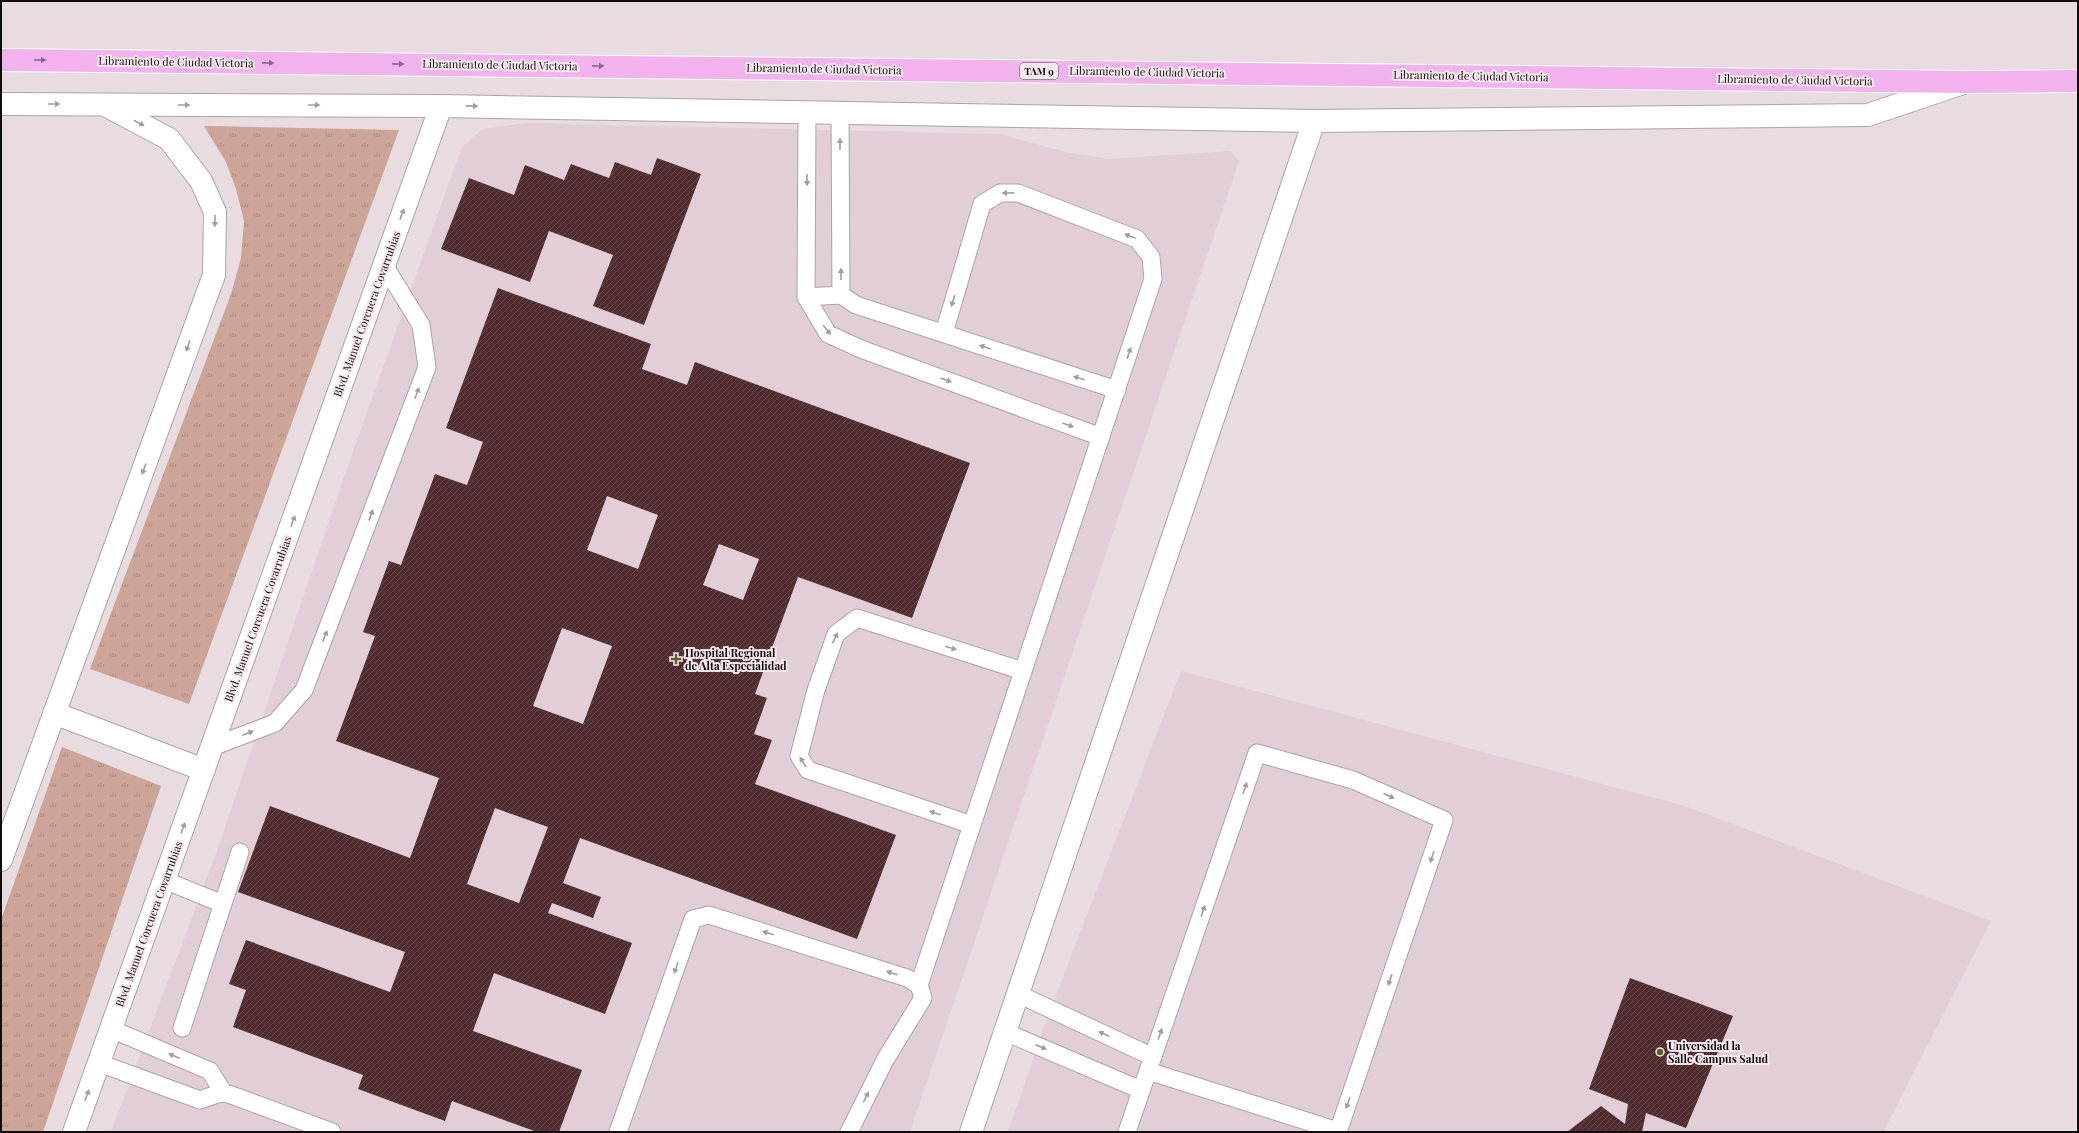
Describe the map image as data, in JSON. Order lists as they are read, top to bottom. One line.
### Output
{"streets":{"highway":["Libramiento de Ciudad Victoria","TAM 9"],"street":["Blvd. Manuel Corcuera Covarrubias"]},"one_way":["Libramiento de Ciudad Victoria","Blvd. Manuel Corcuera Covarrubias"],"places":{"health":["Hospital Regional de Alta Especialidad"],"other":["Universidad la Salle Campus Salud"]}}
